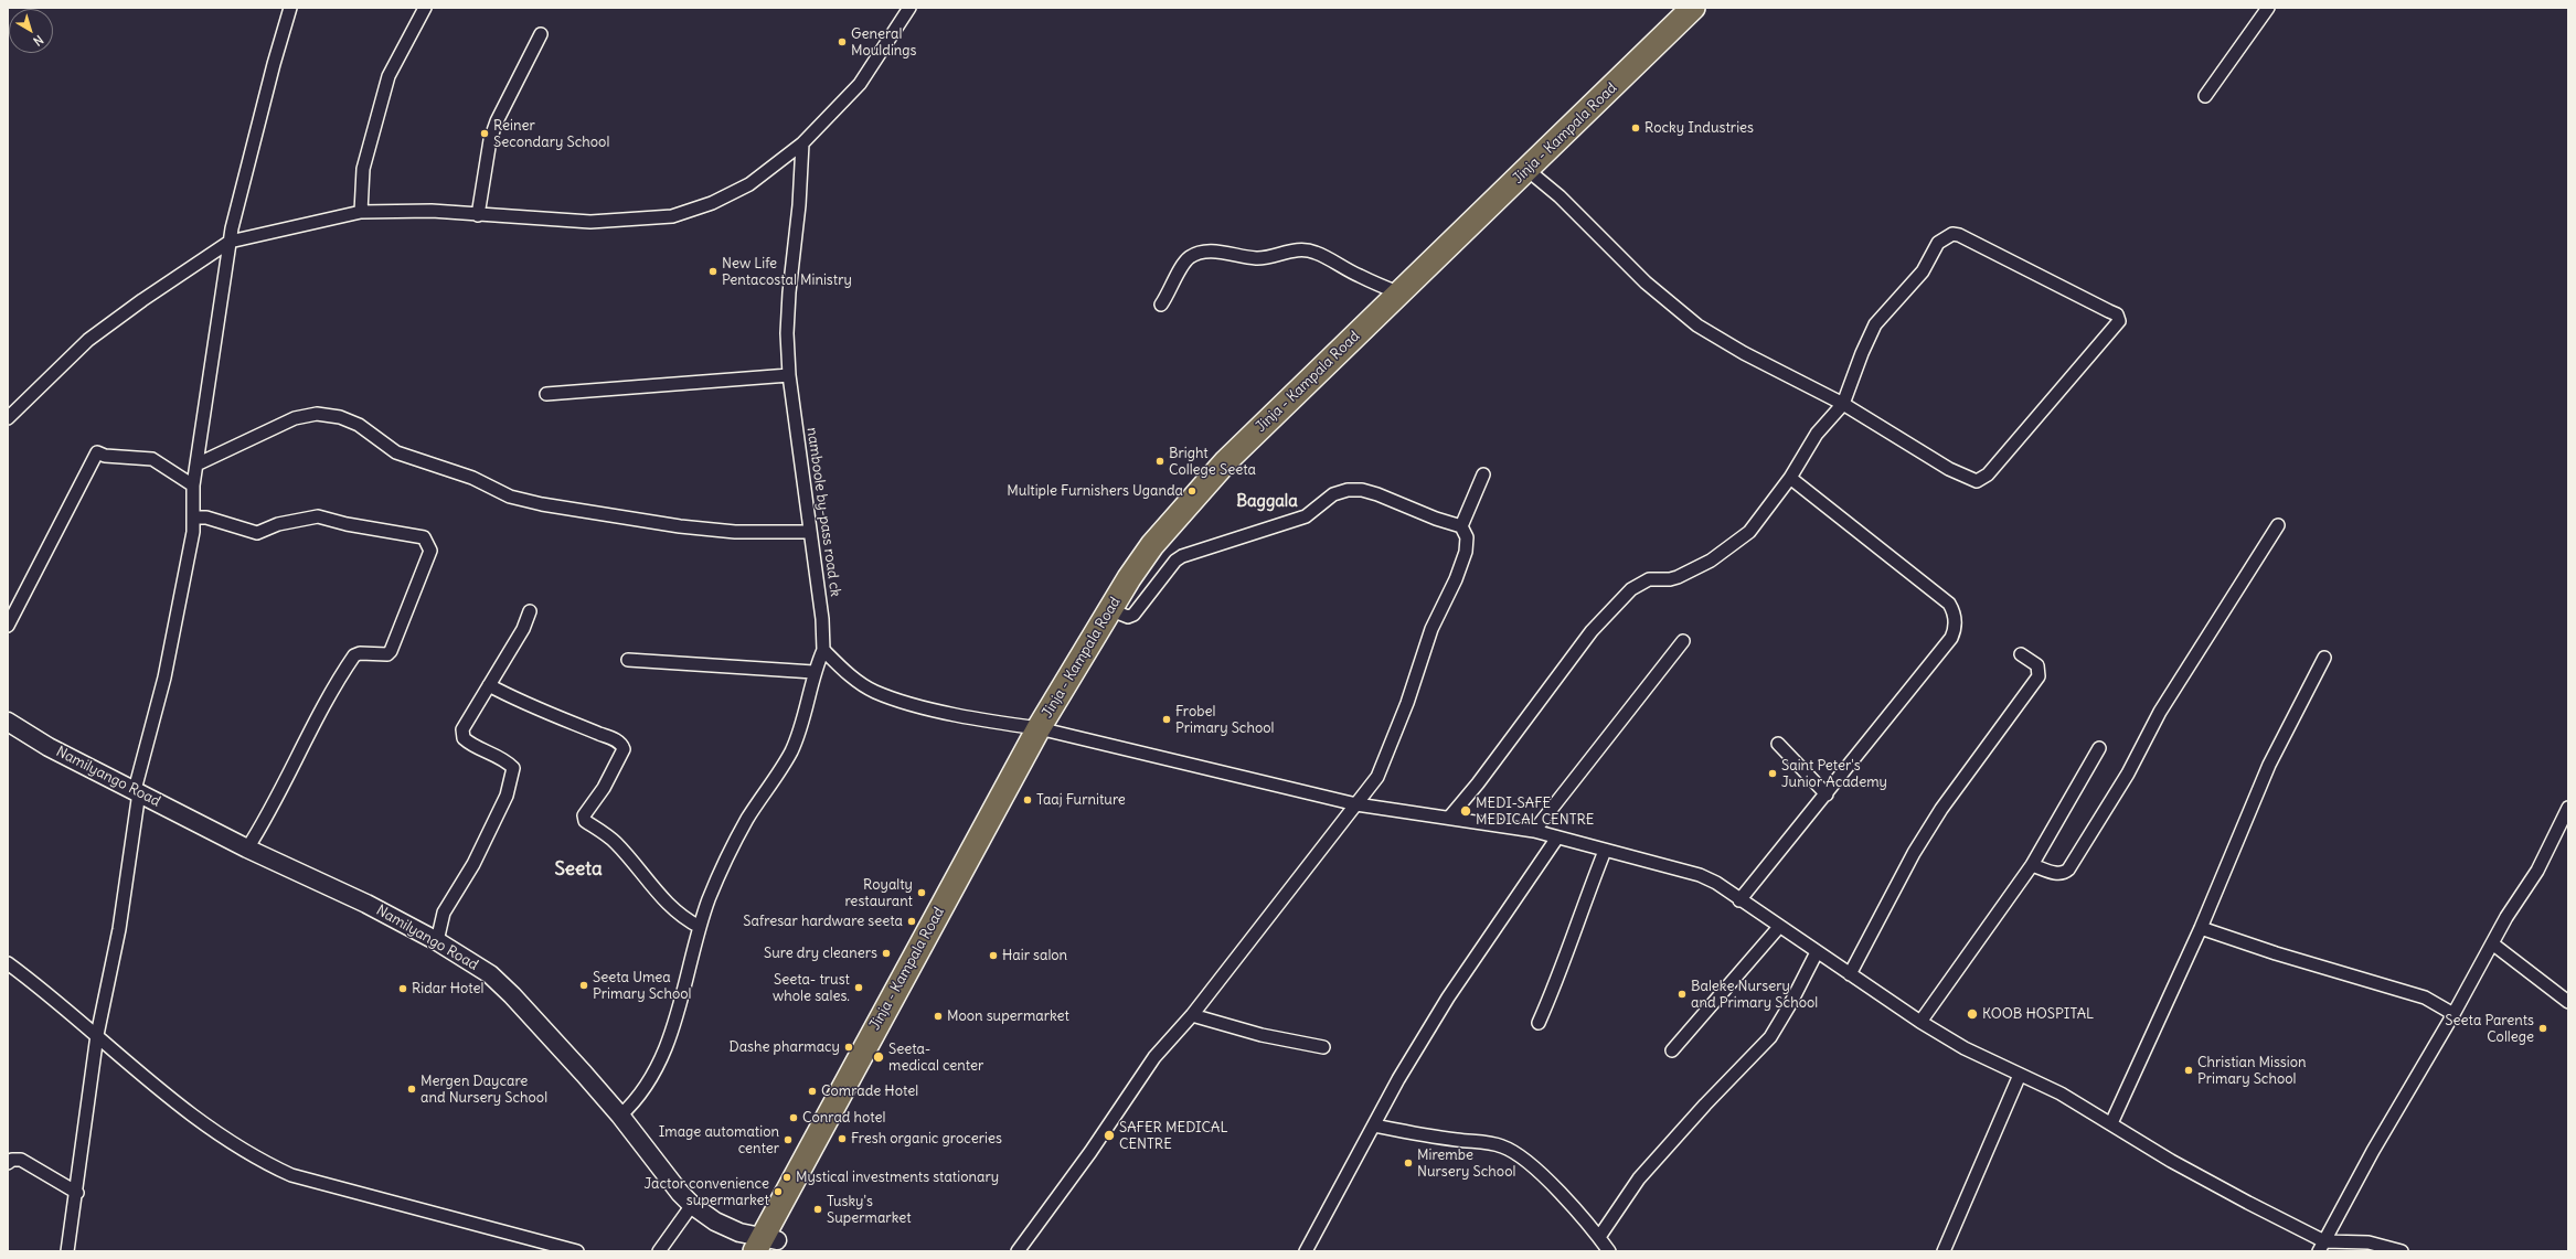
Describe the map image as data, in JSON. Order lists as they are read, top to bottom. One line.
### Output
{"streets":{"highway":["Jinja - Kampala Road"],"main road":["Namilyango Road"],"street":["namboole by-pass road ck"]},"crossings":[["Jinja - Kampala Road","Namilyango Road"]],"districts":["Baggala","Seeta"],"places":["General Mouldings","Rocky Industries","Reiner Secondary School","New Life Pentacostal Ministry","Bright College Seeta","Multiple Furnishers Uganda","Frobel Primary School","Saint Peter's Junior Academy","Taaj Furniture","MEDI-SAFE MEDICAL CENTRE","Royalty restaurant","Safresar hardware seeta","Sure dry cleaners","Hair salon","Seeta Umea Primary School","Seeta- trust whole sales.","Ridar Hotel","Baleke Nursery and Primary School","KOOB HOSPITAL","Moon supermarket","Seeta Parents College","Dashe pharmacy","Seeta- medical center","Christian Mission Primary School","Mergen Daycare and Nursery School","Comrade Hotel","Conrad hotel","SAFER MEDICAL CENTRE","Fresh organic groceries","Image automation center","Mirembe Nursery School","Mystical investments stationary","Jactor convenience supermarket","Tusky's Supermarket"],"north":"bottom right"}
